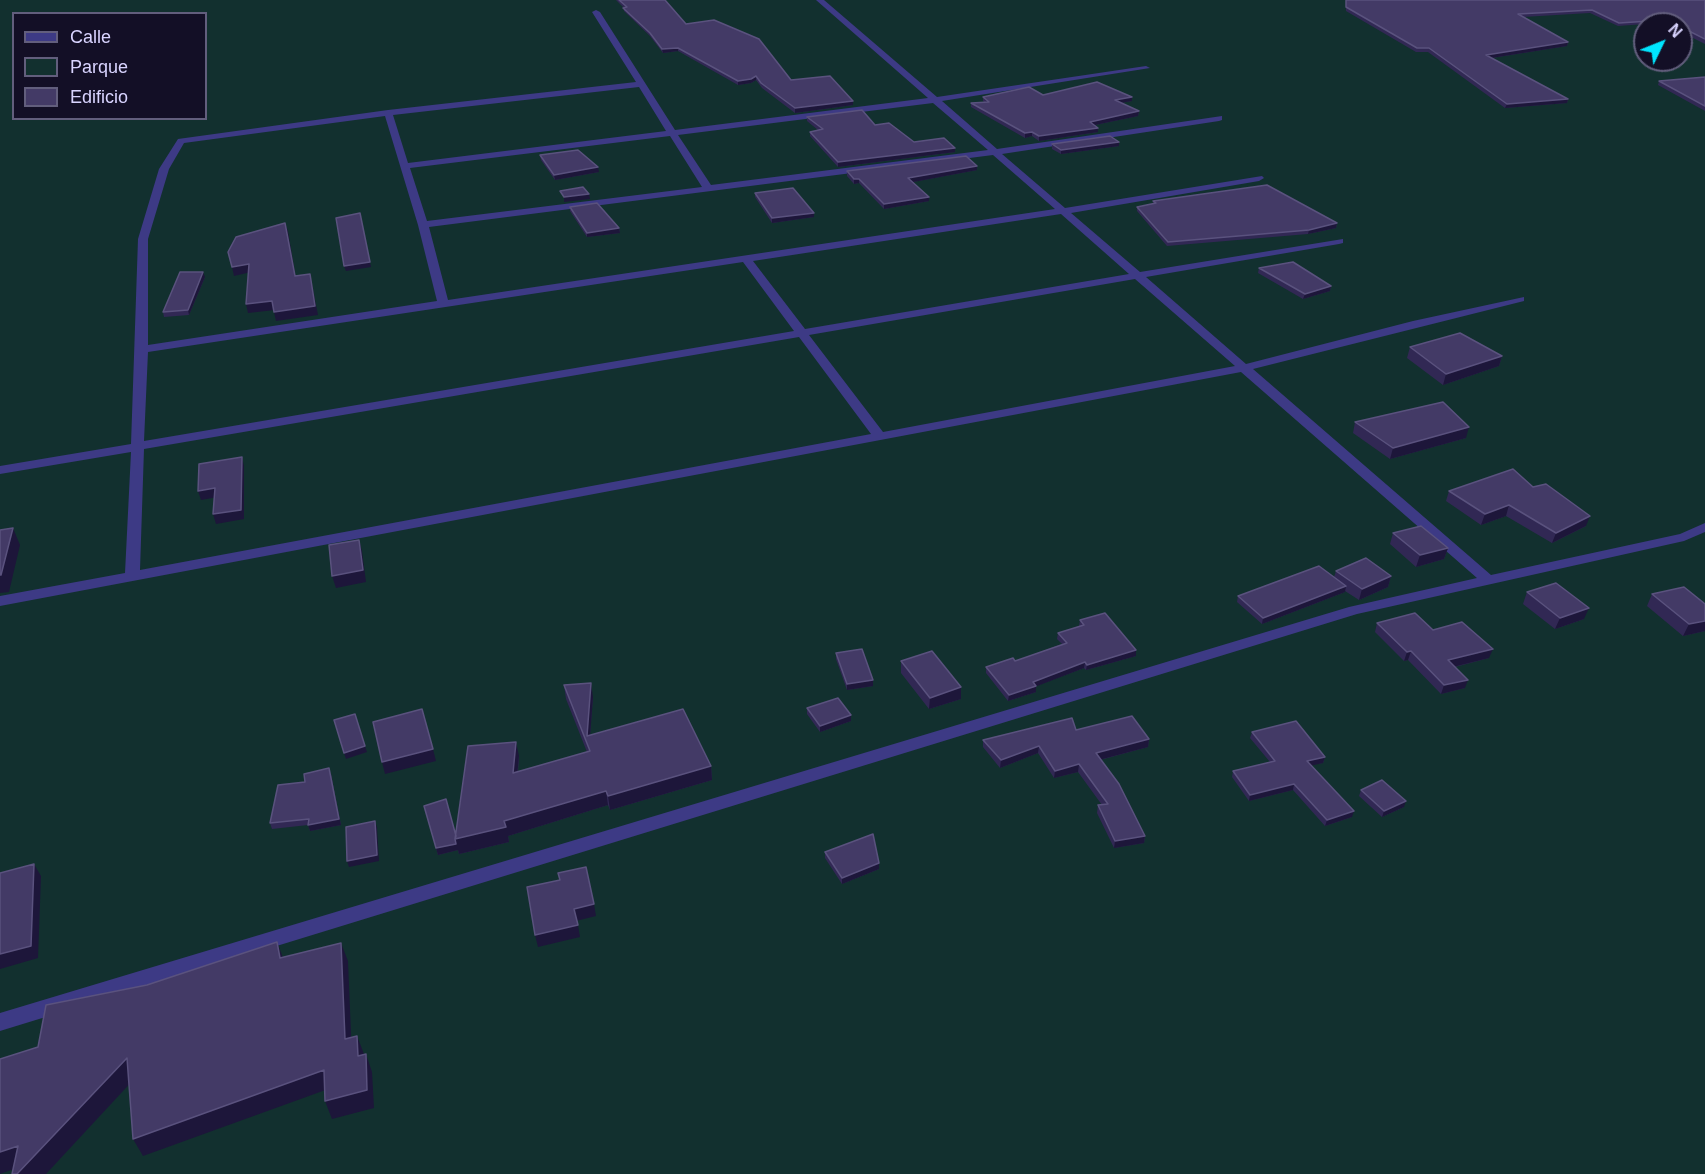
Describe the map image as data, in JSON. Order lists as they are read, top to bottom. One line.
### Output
{"legend":["Calle","Parque","Edificio"],"north":"top right"}
